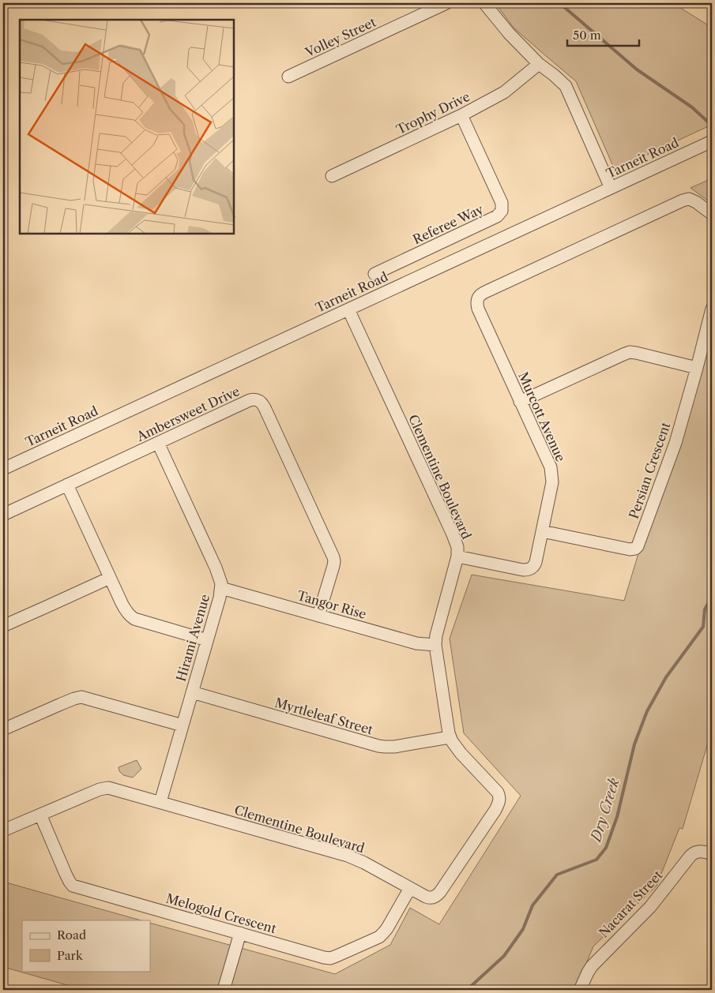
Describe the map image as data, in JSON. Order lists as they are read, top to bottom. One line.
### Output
{"streets":{"street":["Volley Street","Trophy Drive","Tarneit Road","Referee Way","Ambersweet Drive","Murcott Avenue","Persian Crescent","Clementine Boulevard","Tangor Rise","Hirami Avenue","Myrtleleaf Street","Nacarat Street","Melogold Crescent"]},"crossings":[["Trophy Drive","Referee Way"],["Tarneit Road","Clementine Boulevard"],["Ambersweet Drive","Tangor Rise"],["Ambersweet Drive","Hirami Avenue"],["Murcott Avenue","Persian Crescent"],["Murcott Avenue","Clementine Boulevard"],["Clementine Boulevard","Tangor Rise"],["Clementine Boulevard","Hirami Avenue"],["Clementine Boulevard","Myrtleleaf Street"],["Clementine Boulevard","Melogold Crescent"],["Tangor Rise","Hirami Avenue"],["Hirami Avenue","Myrtleleaf Street"]],"water":["Dry Creek"],"legend":["Road","Park"],"scale_bar":"50 m"}
